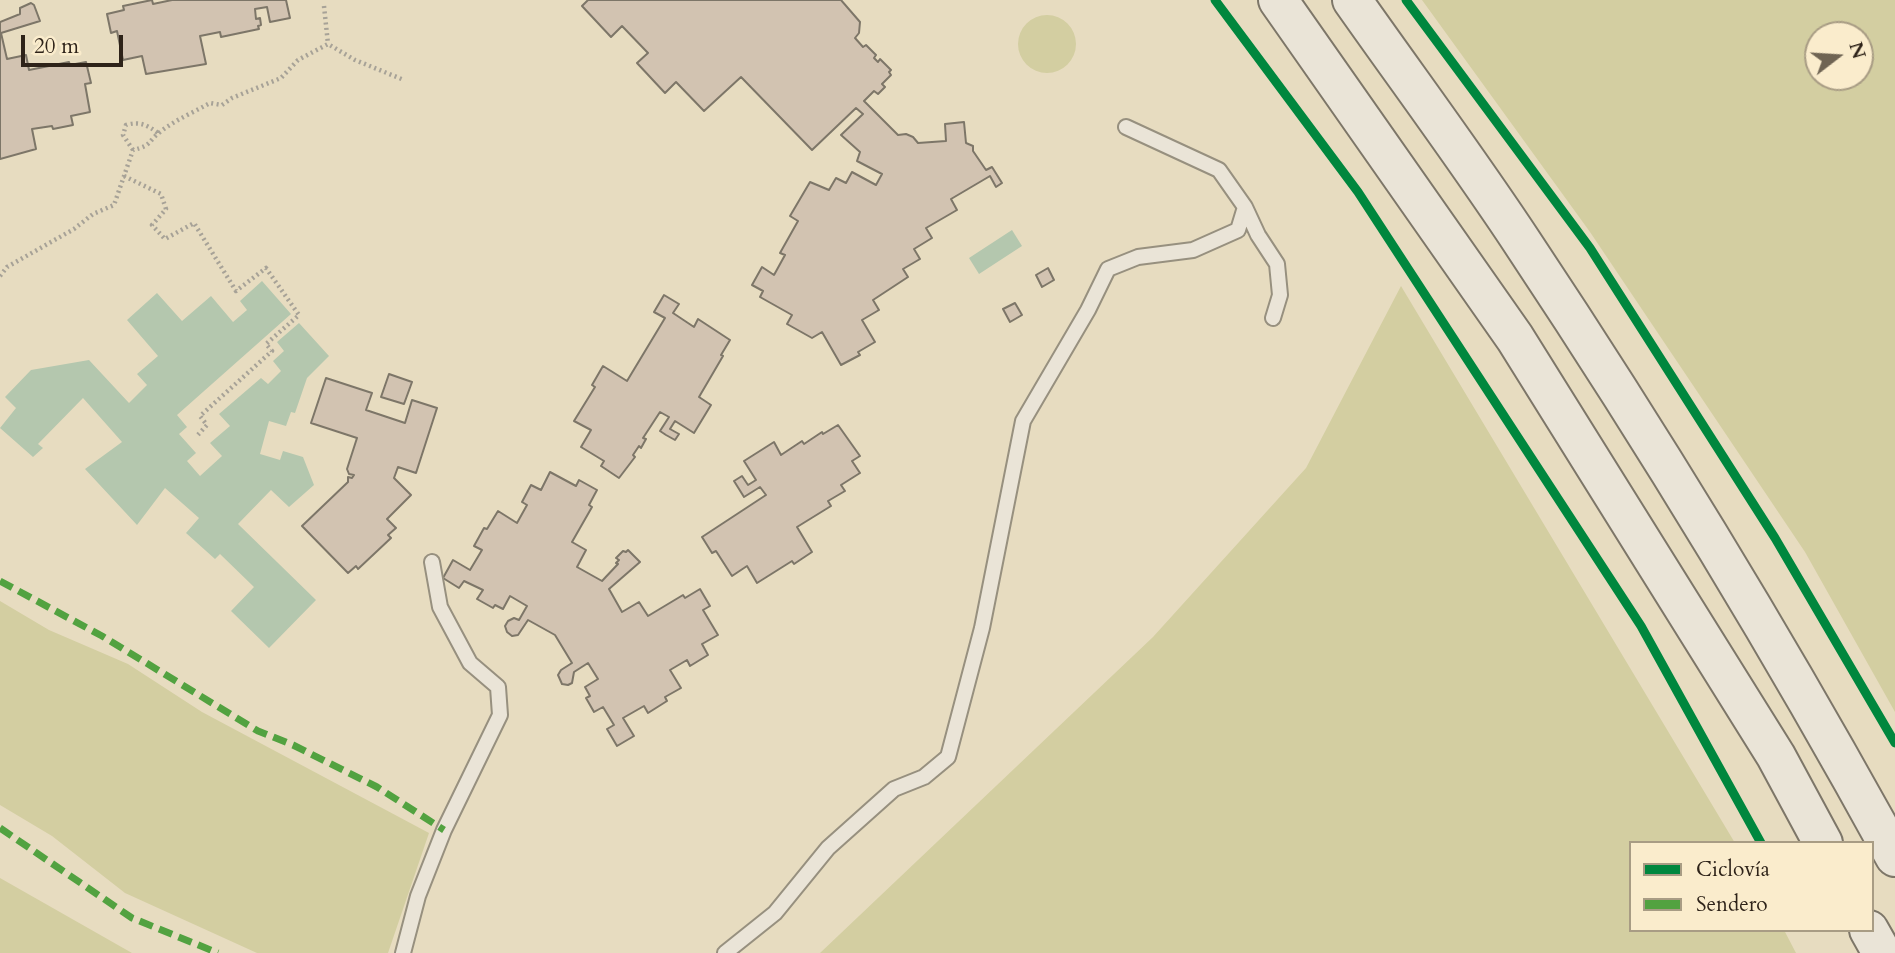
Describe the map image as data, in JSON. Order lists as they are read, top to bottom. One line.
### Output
{"legend":["Ciclovía","Sendero"],"scale_bar":"20 m","north":"right"}
